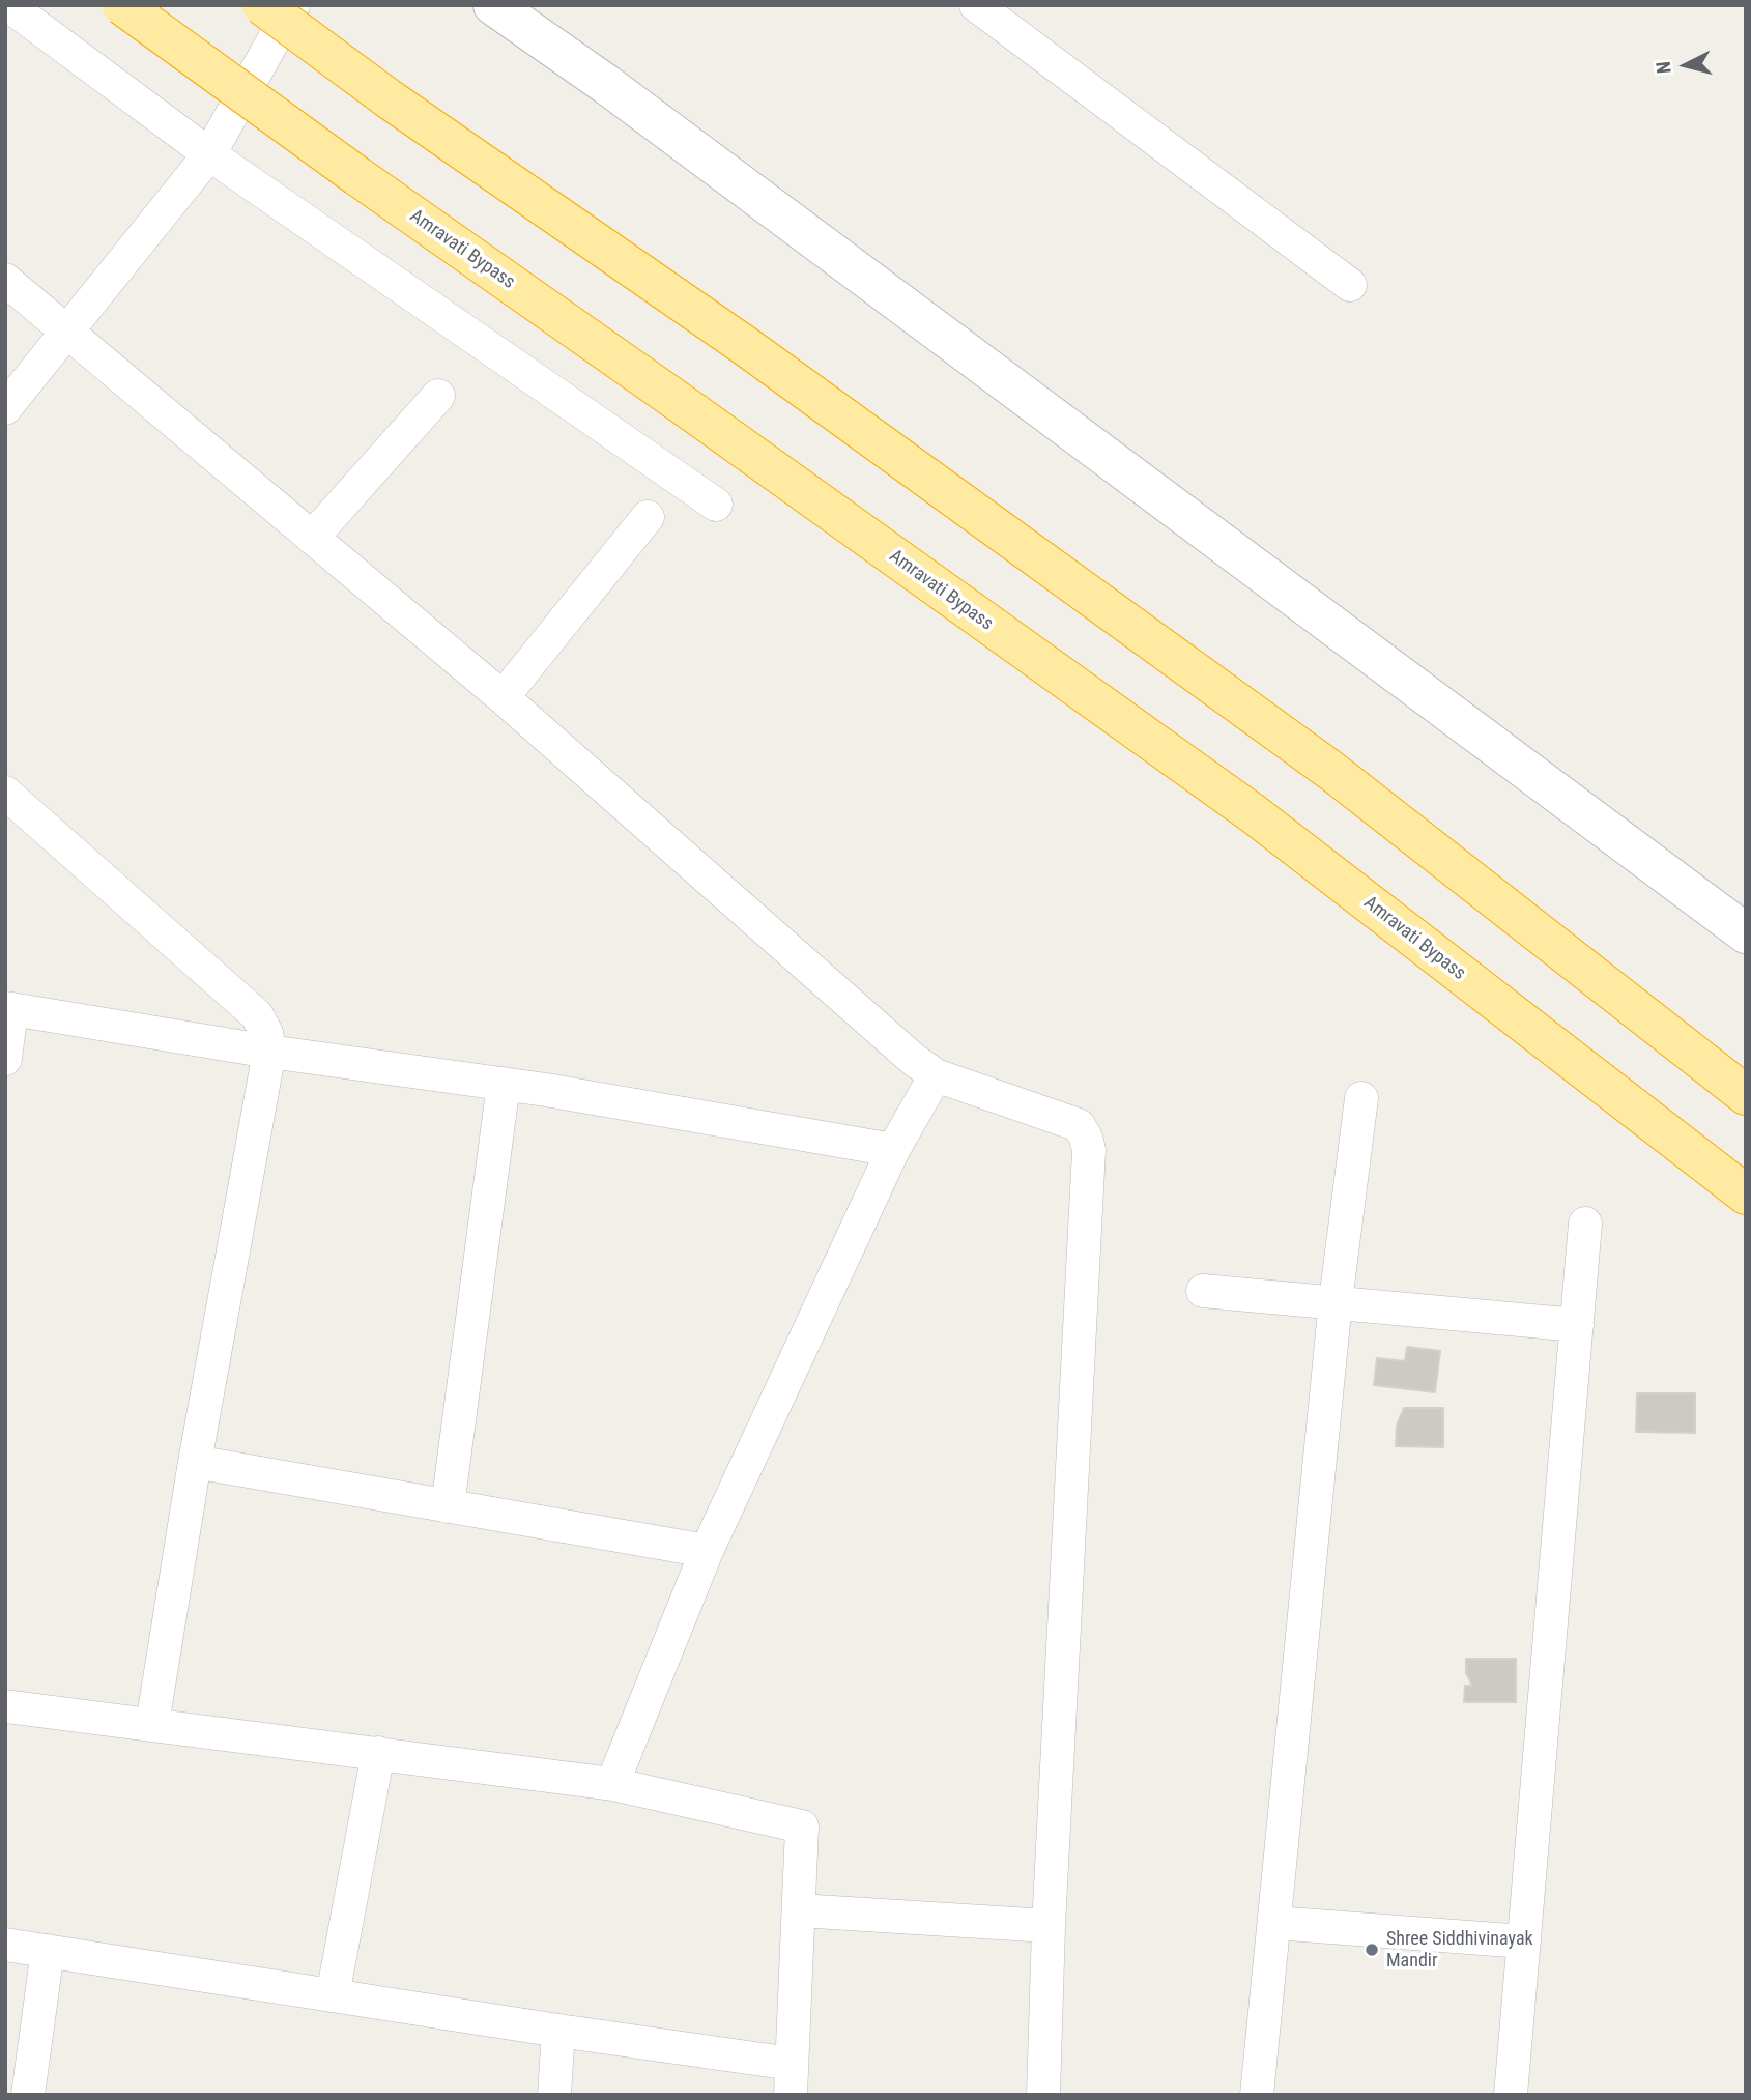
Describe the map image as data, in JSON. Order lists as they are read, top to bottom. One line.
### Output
{"streets":{"highway":["Amravati Bypass"]},"places":["Shree Siddhivinayak Mandir"],"north":"left"}
